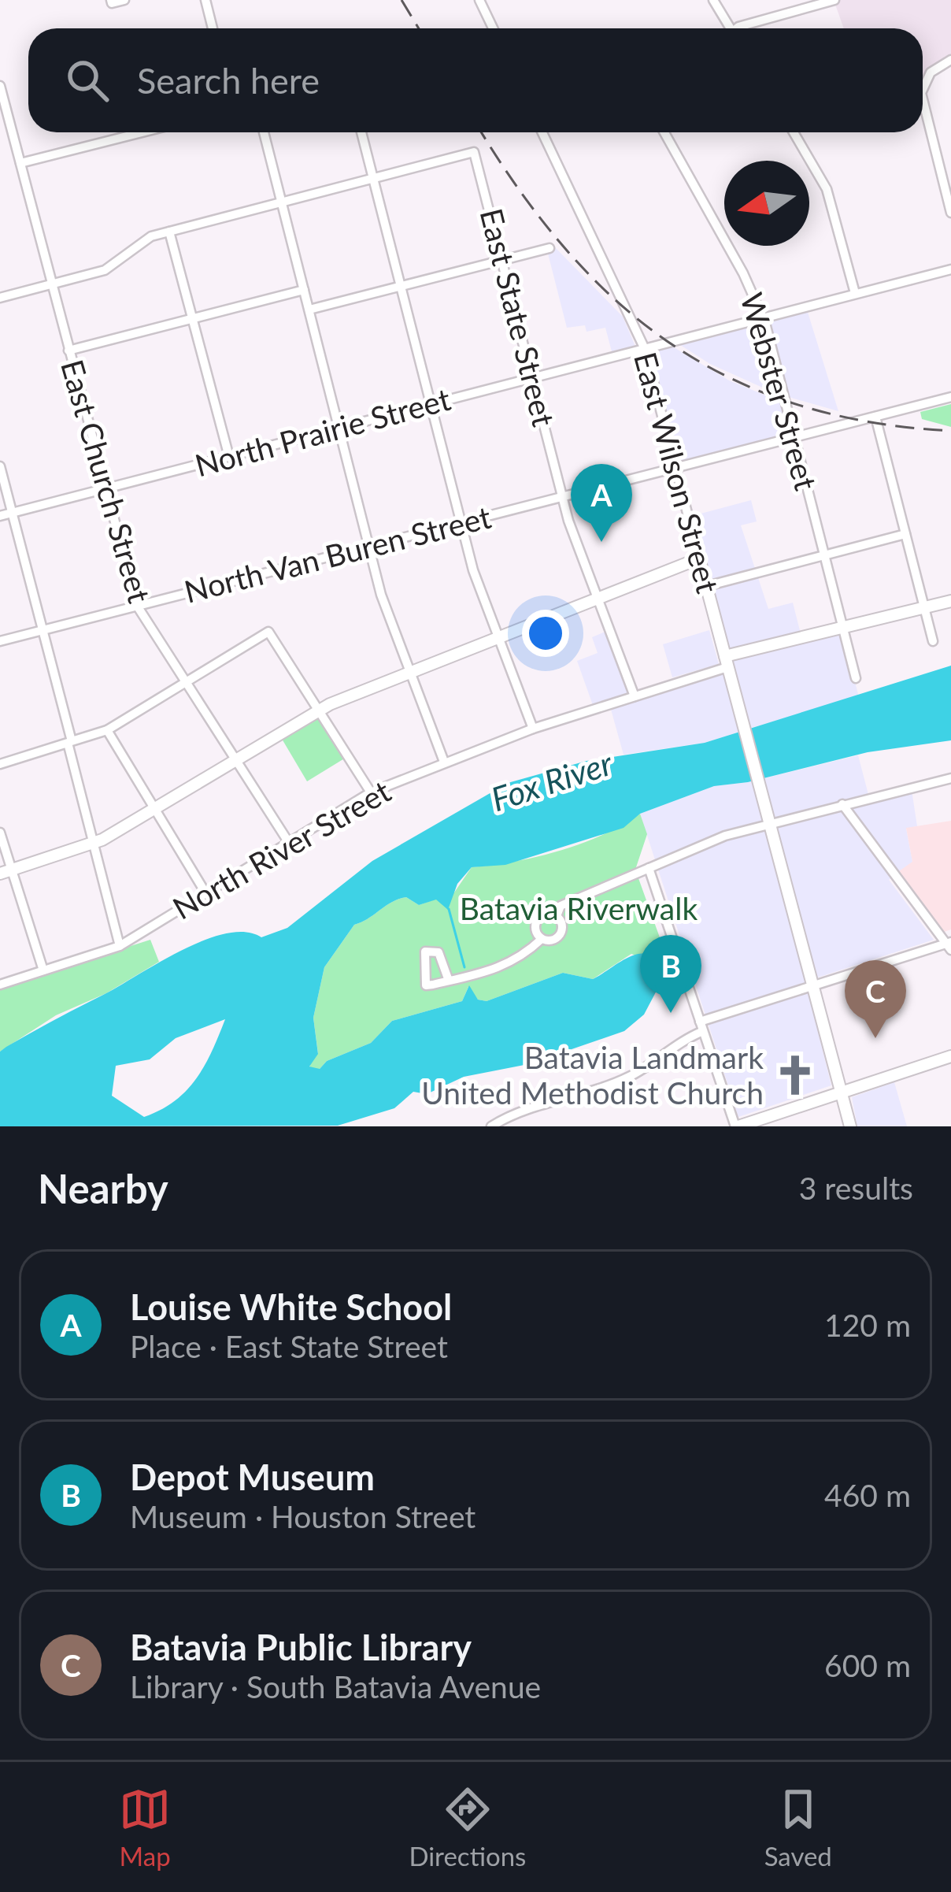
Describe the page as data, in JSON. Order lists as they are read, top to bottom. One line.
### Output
{"streets":{"main road":["East Wilson Street"],"street":["East State Street","Webster Street","North Prairie Street","East Church Street","North Van Buren Street","North River Street"]},"crossings":[["East State Street","North Prairie Street"],["East State Street","North Van Buren Street"],["East State Street","North River Street"],["Webster Street","North Prairie Street"],["Webster Street","North Van Buren Street"],["North Prairie Street","East Wilson Street"],["North Prairie Street","East Church Street"],["East Wilson Street","North Van Buren Street"],["East Wilson Street","North River Street"],["East Church Street","North Van Buren Street"],["East Church Street","North River Street"]],"water":["Fox River"],"parks":["Batavia Riverwalk"],"places":{"church":["Batavia Landmark United Methodist Church"]},"north":"left","page":{"search":"Search here","pins":["A","B","C"],"heading":["Nearby","3 results"],"list":[{"mark":"A","name":"Louise White School","note":"Place · East State Street","value":"120 m"},{"mark":"B","name":"Depot Museum","note":"Museum · Houston Street","value":"460 m"},{"mark":"C","name":"Batavia Public Library","note":"Library · South Batavia Avenue","value":"600 m"}],"nav":["Map","Directions","Saved"]}}
